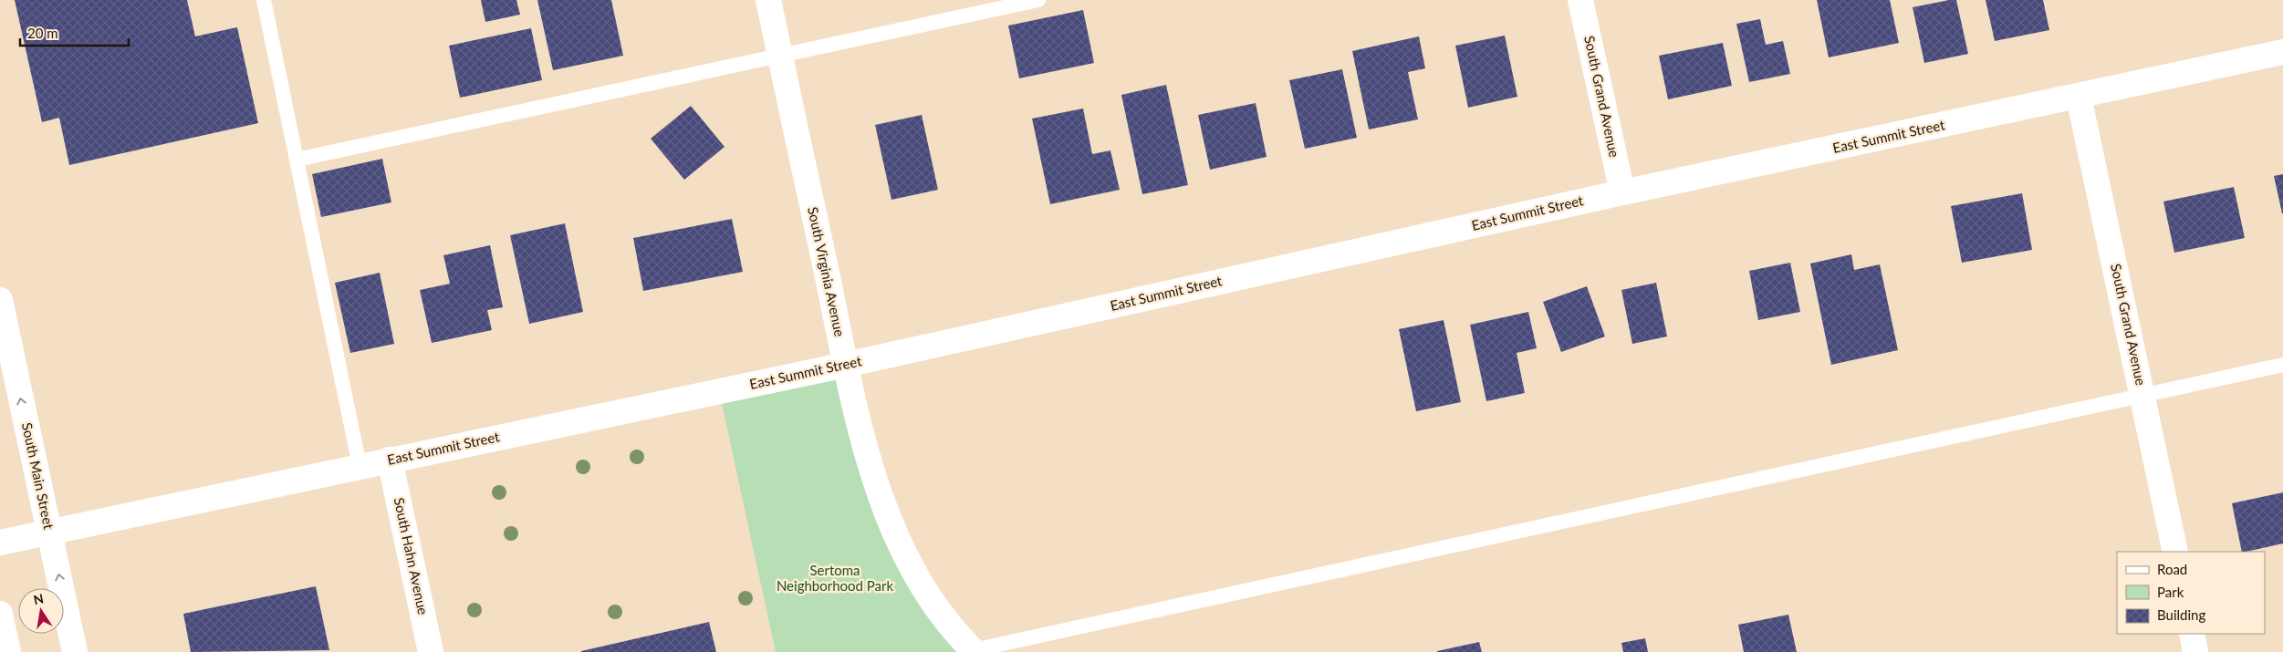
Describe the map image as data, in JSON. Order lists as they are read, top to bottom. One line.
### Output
{"streets":{"street":["South Grand Avenue","East Summit Street","South Virginia Avenue","South Main Street","South Hahn Avenue"]},"crossings":[["South Grand Avenue","East Summit Street"],["East Summit Street","South Virginia Avenue"],["East Summit Street","South Main Street"],["East Summit Street","South Hahn Avenue"]],"one_way":["South Main Street"],"parks":["Sertoma Neighborhood Park"],"legend":["Road","Park","Building"],"scale_bar":"20 m","north":"top"}
